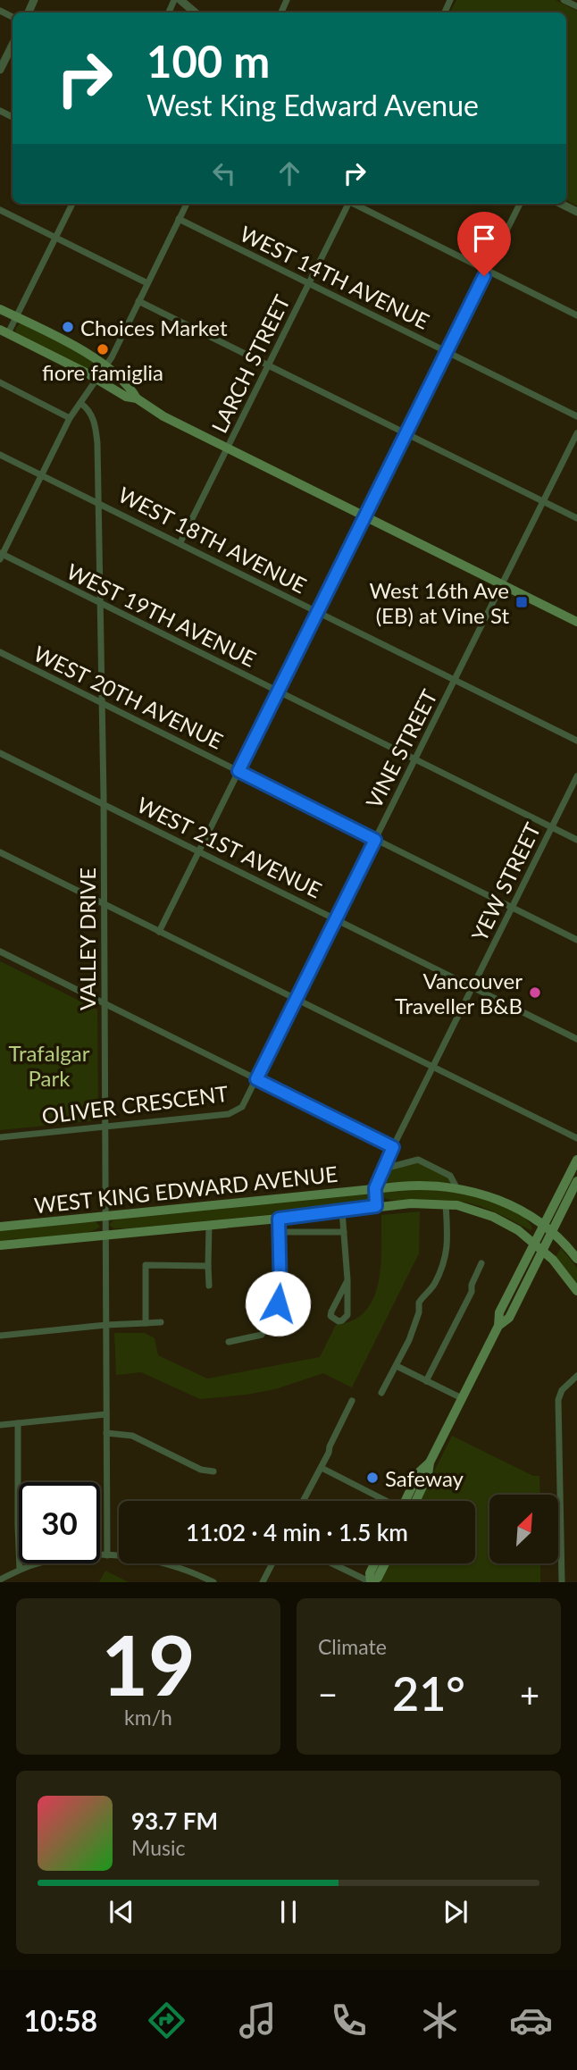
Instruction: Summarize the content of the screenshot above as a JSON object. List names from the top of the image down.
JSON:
{
  "streets": {
    "main road": ["WEST KING EDWARD AVENUE"],
    "street": [
      "WEST 14TH AVENUE",
      "LARCH STREET",
      "WEST 18TH AVENUE",
      "WEST 19TH AVENUE",
      "WEST 20TH AVENUE",
      "VINE STREET",
      "WEST 21ST AVENUE",
      "YEW STREET",
      "VALLEY DRIVE",
      "OLIVER CRESCENT"
    ]
  },
  "crossings": [
    ["WEST 14TH AVENUE", "LARCH STREET"],
    ["LARCH STREET", "WEST 18TH AVENUE"],
    ["WEST 18TH AVENUE", "VINE STREET"],
    ["WEST 18TH AVENUE", "VALLEY DRIVE"],
    ["WEST 19TH AVENUE", "VINE STREET"],
    ["WEST 19TH AVENUE", "YEW STREET"],
    ["WEST 19TH AVENUE", "VALLEY DRIVE"],
    ["WEST 20TH AVENUE", "VINE STREET"],
    ["WEST 20TH AVENUE", "YEW STREET"],
    ["WEST 20TH AVENUE", "VALLEY DRIVE"],
    ["VINE STREET", "WEST 21ST AVENUE"],
    ["VINE STREET", "OLIVER CRESCENT"],
    ["WEST 21ST AVENUE", "YEW STREET"],
    ["WEST 21ST AVENUE", "VALLEY DRIVE"],
    ["YEW STREET", "WEST KING EDWARD AVENUE"],
    ["VALLEY DRIVE", "OLIVER CRESCENT"],
    ["VALLEY DRIVE", "WEST KING EDWARD AVENUE"]
  ],
  "parks": ["Trafalgar Park"],
  "places": {
    "other": [
      "Choices Market",
      "fiore famiglia",
      "Vancouver Traveller B&B",
      "Safeway"
    ],
    "transit": ["West 16th Ave (EB) at Vine St"]
  },
  "north": "top right",
  "page": {
    "turn": ["100 m", "West King Edward Avenue"],
    "limit": "30",
    "trip": "11:02 · 4 min · 1.5 km",
    "tile": [
      ["19", "km/h"],
      "Climate"
    ],
    "heat": ["−", "21°", "+"],
    "song": ["93.7 FM", "Music"],
    "tabs": "10:58"
  }
}
